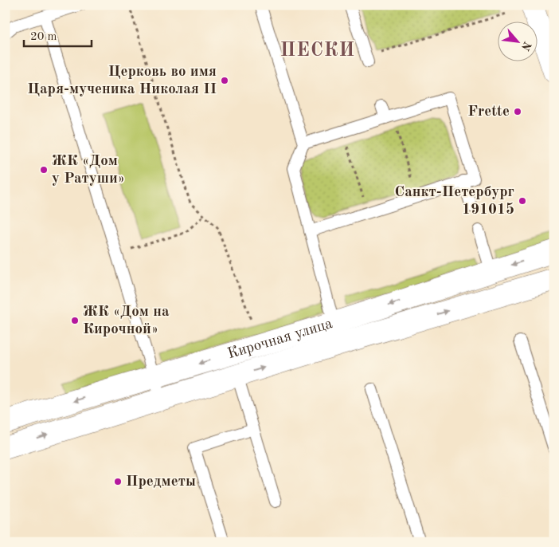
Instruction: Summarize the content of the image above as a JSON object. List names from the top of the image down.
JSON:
{
  "streets": {
    "street": ["Кирочная улица"]
  },
  "districts": ["ПЕСКИ"],
  "places": [
    "Церковь во имя Царя-мученика Николая II",
    "Frette",
    "ЖК «Дом у Ратуши»",
    "Санкт-Петербург 191015",
    "ЖК «Дом на Кирочной»",
    "Предметы"
  ],
  "scale_bar": "20 m",
  "north": "bottom right"
}
